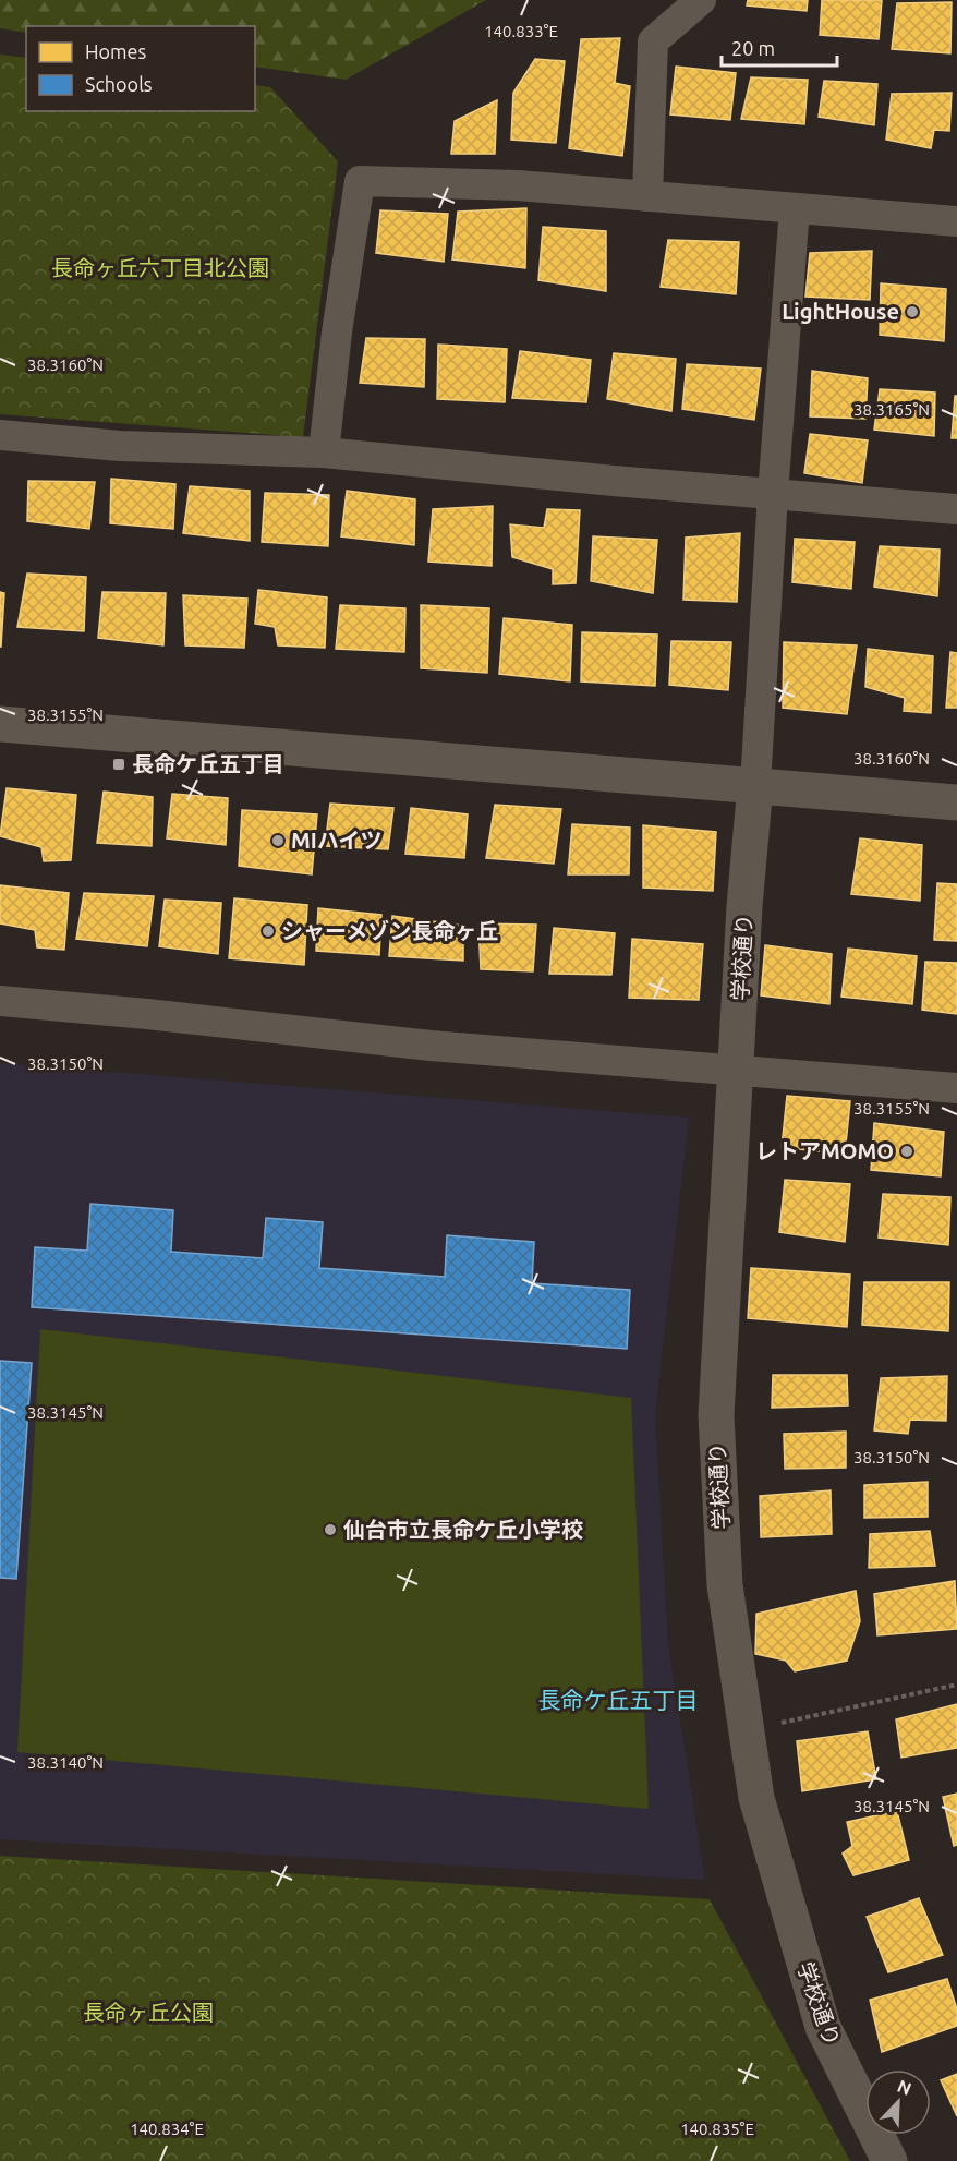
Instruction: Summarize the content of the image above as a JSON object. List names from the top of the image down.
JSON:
{
  "streets": {
    "street": ["学校通り"]
  },
  "districts": ["長命ケ丘五丁目"],
  "parks": ["長命ヶ丘六丁目北公園", "長命ヶ丘公園"],
  "places": {
    "other": [
      "LightHouse",
      "MIハイツ",
      "シャーメゾン長命ヶ丘",
      "レトアMOMO",
      "仙台市立長命ケ丘小学校"
    ],
    "transit": ["長命ケ丘五丁目"]
  },
  "legend": ["Homes", "Schools"],
  "scale_bar": "20 m",
  "north": "top right",
  "coordinates": [
    "140.833°E",
    "38.3160°N",
    "38.3165°N",
    "38.3155°N",
    "38.3150°N",
    "38.3145°N",
    "38.3140°N",
    "140.834°E",
    "140.835°E"
  ]
}
